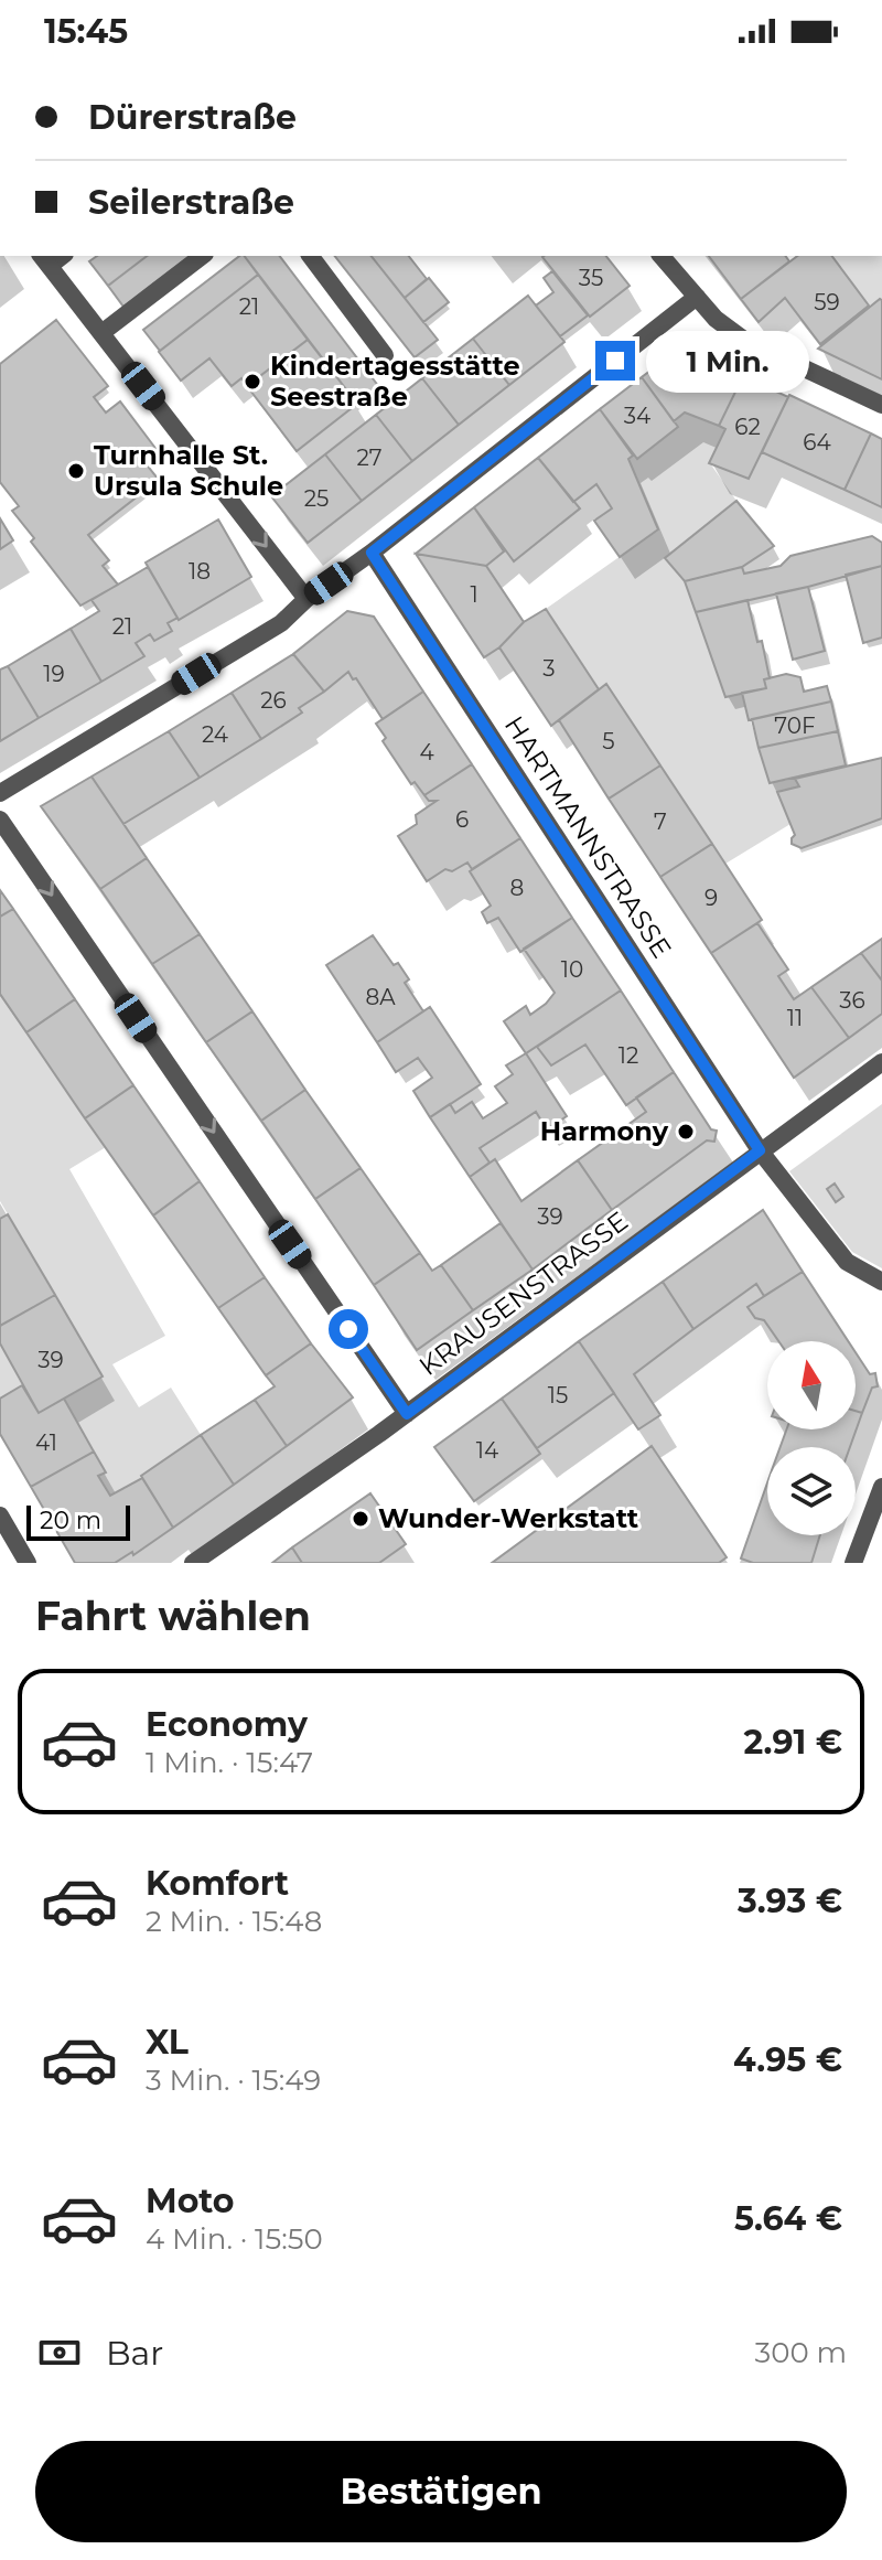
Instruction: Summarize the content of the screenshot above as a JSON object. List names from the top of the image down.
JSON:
{
  "streets": {
    "street": ["HARTMANNSTRASSE", "KRAUSENSTRASSE"]
  },
  "crossings": [
    ["HARTMANNSTRASSE", "KRAUSENSTRASSE"]
  ],
  "places": [
    "Kindertagesstätte Seestraße",
    "Turnhalle St. Ursula Schule",
    "Harmony",
    "Wunder-Werkstatt"
  ],
  "house_numbers": [
    "35",
    "59",
    "21",
    "34",
    "62",
    "64",
    "27",
    "25",
    "18",
    "1",
    "21",
    "3",
    "19",
    "26",
    "70F",
    "24",
    "5",
    "4",
    "6",
    "7",
    "8",
    "9",
    "10",
    "8A",
    "36",
    "11",
    "12",
    "39",
    "39",
    "15",
    "41",
    "14"
  ],
  "scale_bar": "20 m",
  "north": "top",
  "page": {
    "status": "15:45",
    "banner": ["Dürerstraße", "Seilerstraße"],
    "bubble": "1 Min.",
    "scale": "20 m",
    "heading": "Fahrt wählen",
    "list": [
      {
        "name": "Economy",
        "note": "1 Min. · 15:47",
        "value": "2.91 €"
      },
      {
        "name": "Komfort",
        "note": "2 Min. · 15:48",
        "value": "3.93 €"
      },
      {
        "name": "XL",
        "note": "3 Min. · 15:49",
        "value": "4.95 €"
      },
      {
        "name": "Moto",
        "note": "4 Min. · 15:50",
        "value": "5.64 €"
      }
    ],
    "pay": ["Bar", "300 m"],
    "buttons": "Bestätigen"
  }
}
